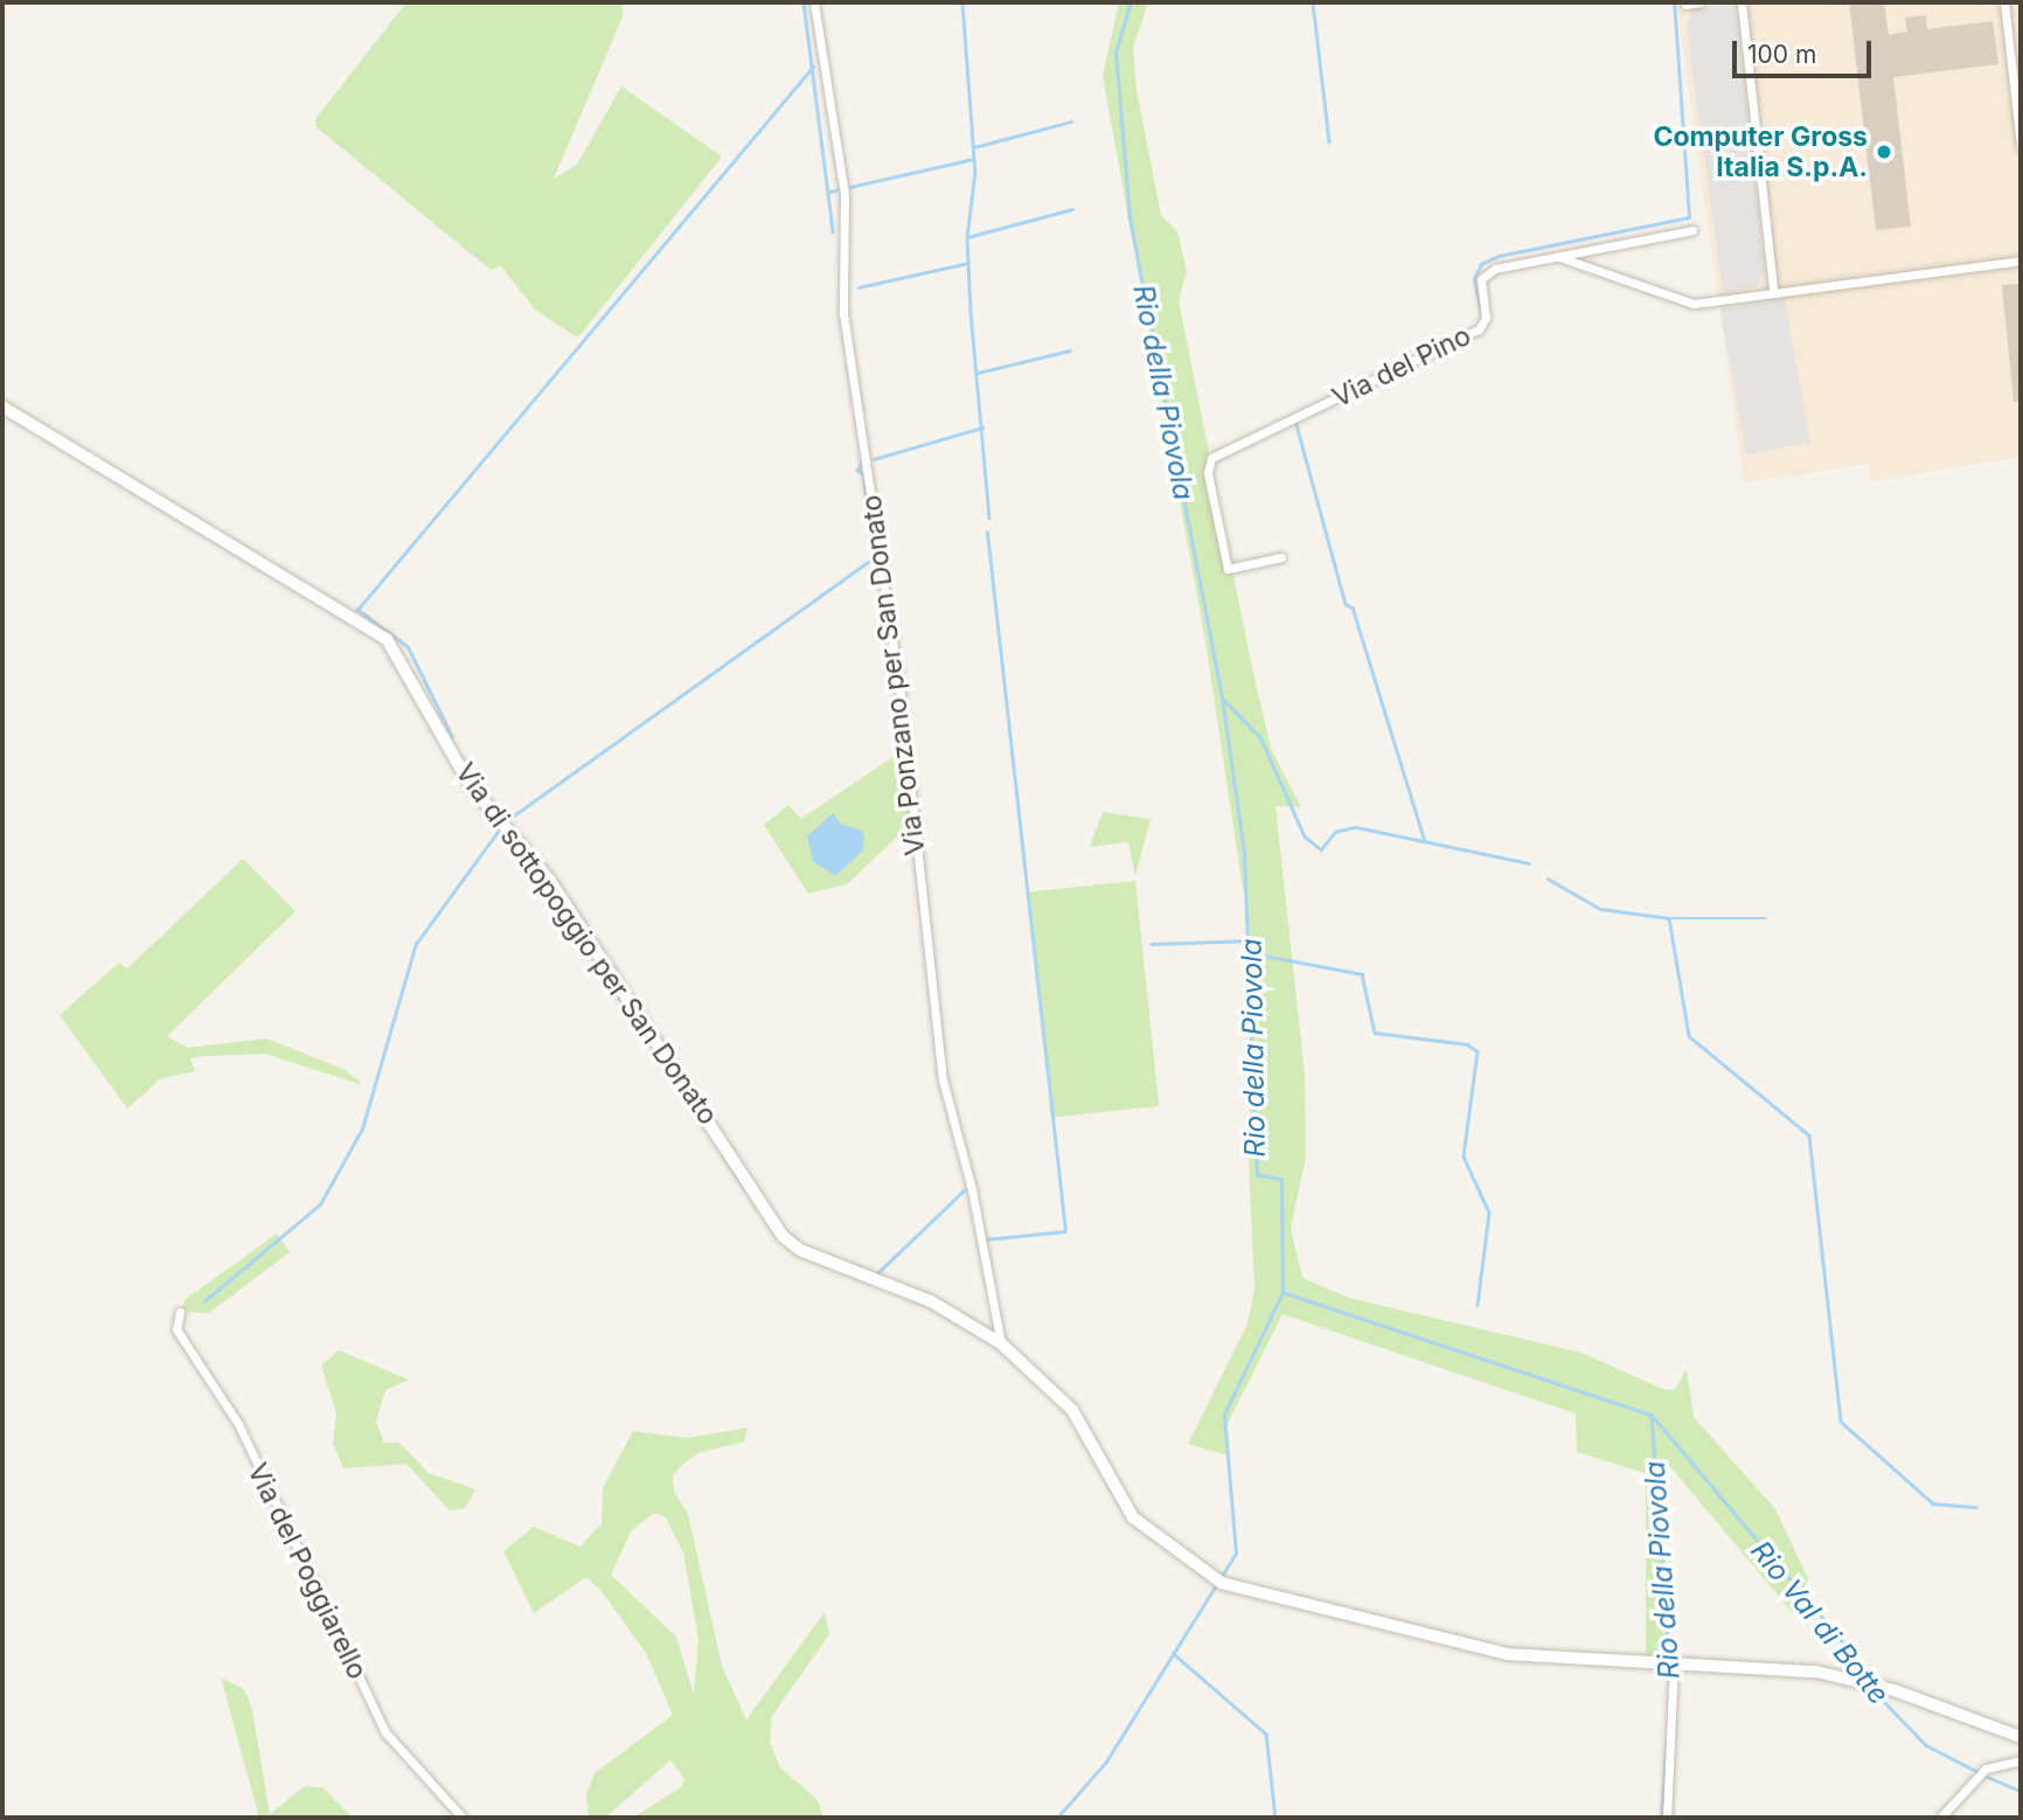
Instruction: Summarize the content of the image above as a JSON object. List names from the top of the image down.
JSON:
{
  "streets": {
    "street": [
      "Via del Pino",
      "Via Ponzano per San Donato",
      "Via di sottopoggio per San Donato",
      "Via del Poggiarello"
    ]
  },
  "crossings": [
    ["Via Ponzano per San Donato", "Via di sottopoggio per San Donato"]
  ],
  "water": ["Rio della Piovola", "Rio Val di Botte"],
  "places": ["Computer Gross Italia S.p.A."],
  "scale_bar": "100 m"
}
